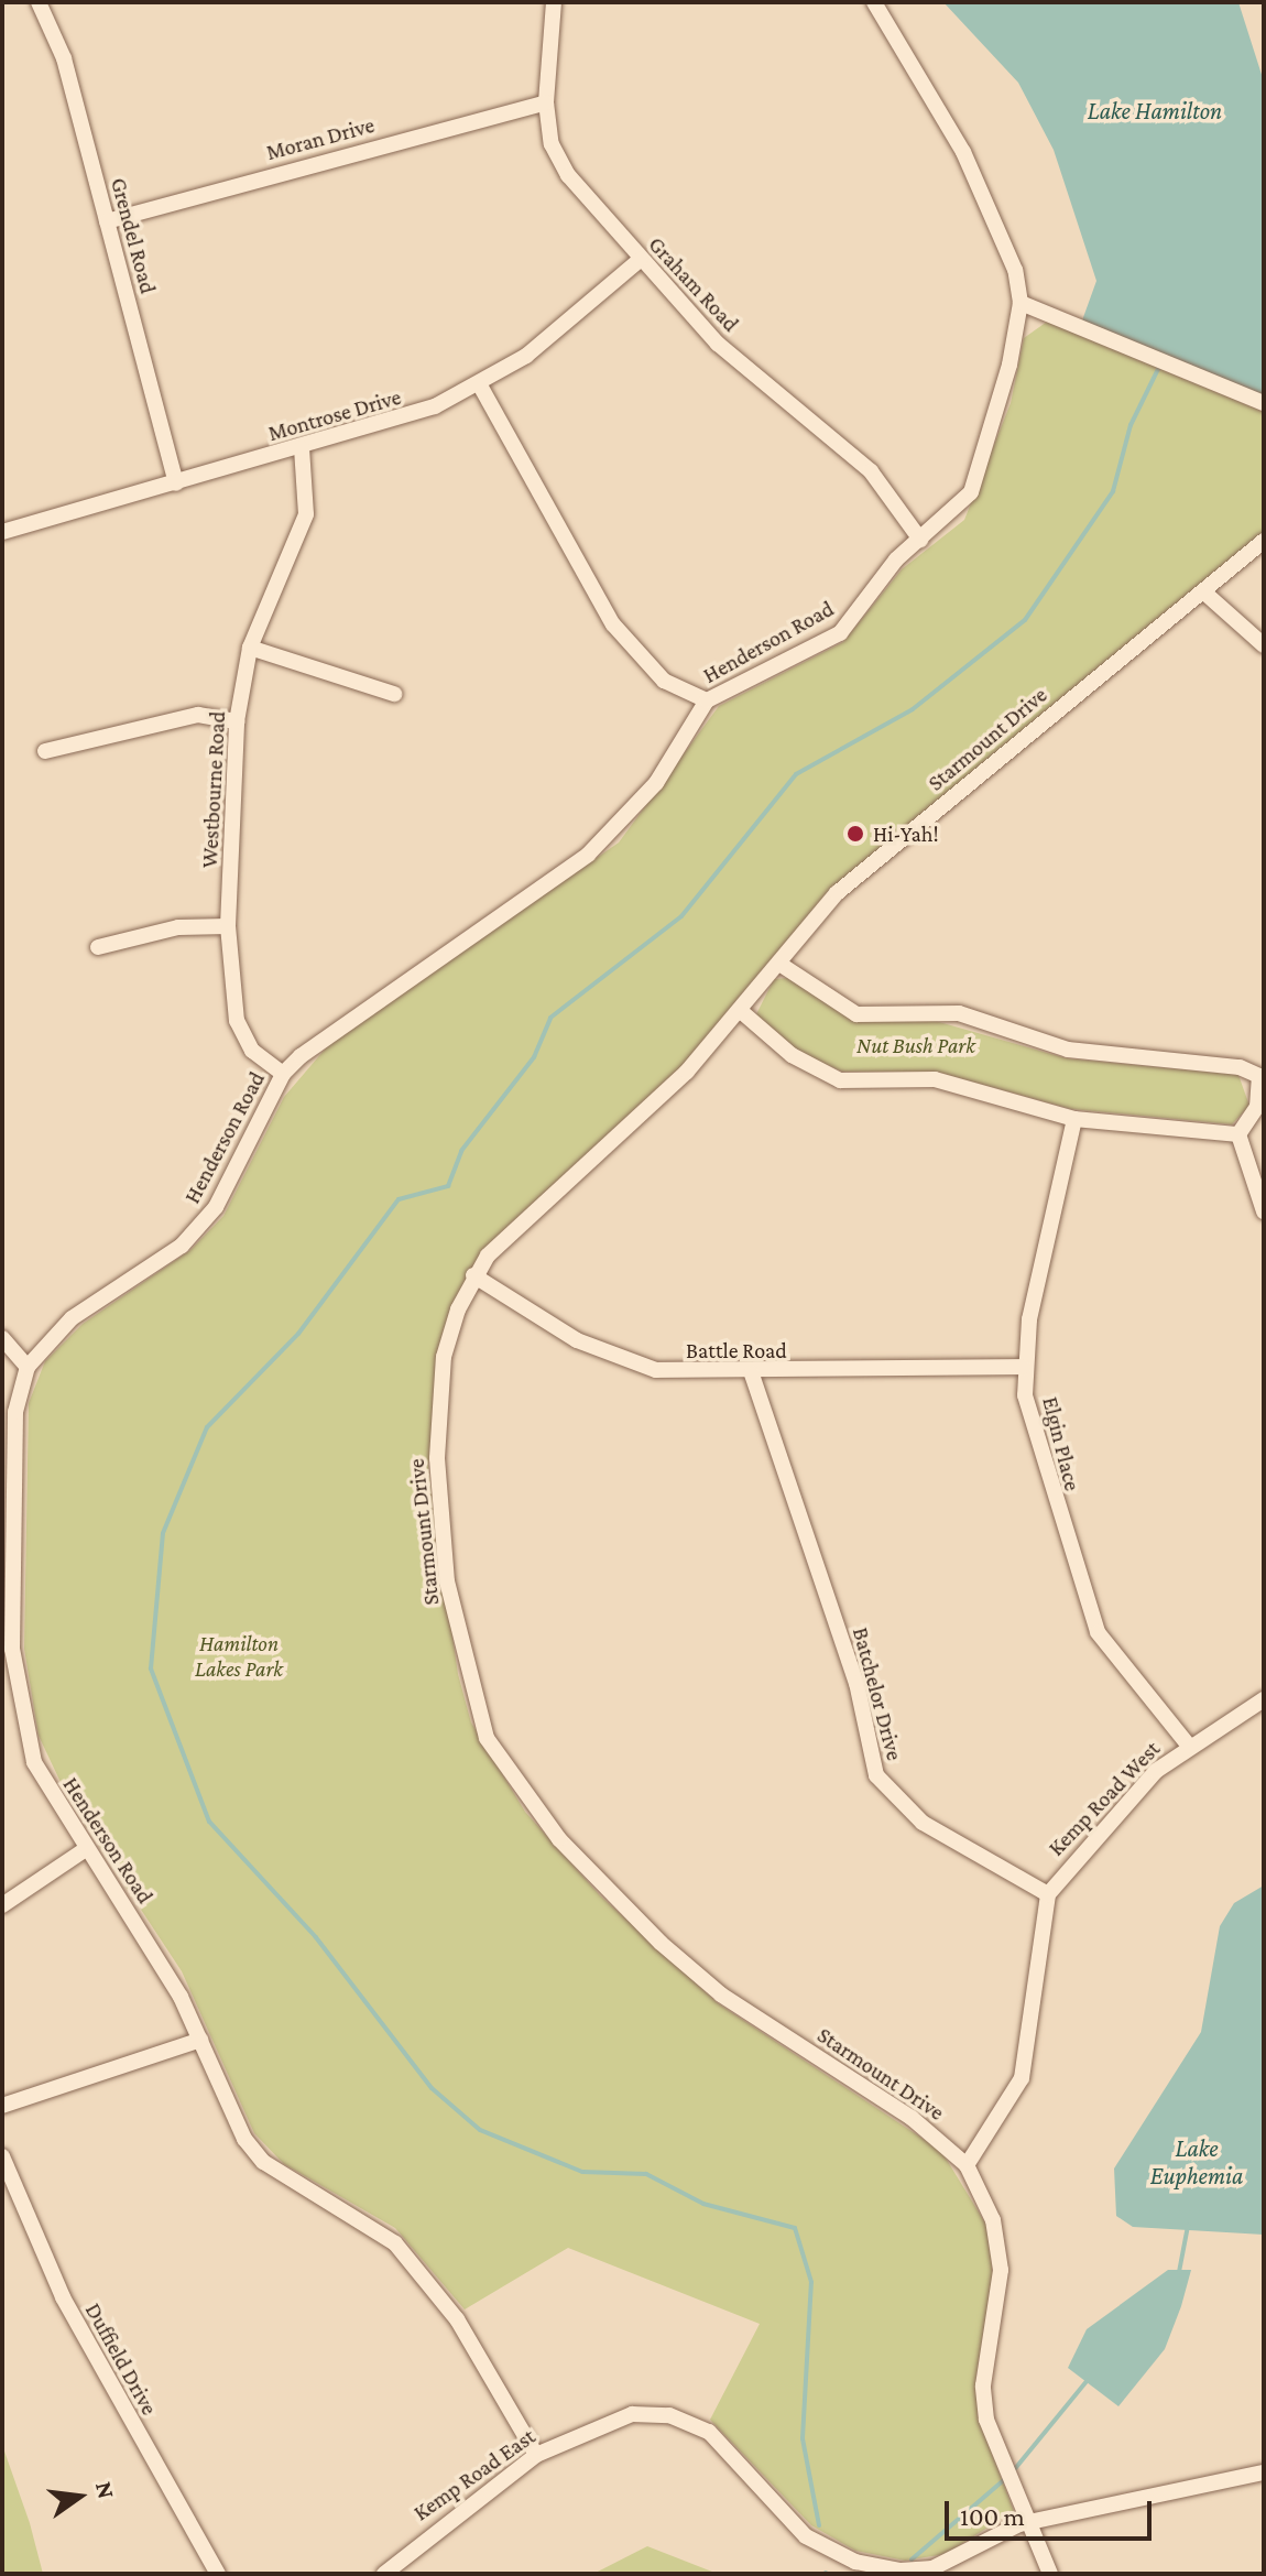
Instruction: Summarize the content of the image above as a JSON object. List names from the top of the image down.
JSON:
{
  "streets": {
    "street": [
      "Moran Drive",
      "Grendel Road",
      "Graham Road",
      "Montrose Drive",
      "Henderson Road",
      "Starmount Drive",
      "Westbourne Road",
      "Battle Road",
      "Elgin Place",
      "Batchelor Drive",
      "Kemp Road West",
      "Duffield Drive",
      "Kemp Road East"
    ]
  },
  "crossings": [
    ["Moran Drive", "Grendel Road"],
    ["Moran Drive", "Graham Road"],
    ["Grendel Road", "Montrose Drive"],
    ["Graham Road", "Montrose Drive"],
    ["Graham Road", "Henderson Road"],
    ["Montrose Drive", "Westbourne Road"],
    ["Henderson Road", "Westbourne Road"],
    ["Henderson Road", "Kemp Road East"],
    ["Starmount Drive", "Battle Road"],
    ["Starmount Drive", "Kemp Road East"],
    ["Battle Road", "Elgin Place"],
    ["Battle Road", "Batchelor Drive"],
    ["Elgin Place", "Kemp Road West"],
    ["Batchelor Drive", "Kemp Road West"]
  ],
  "water": ["Lake Hamilton", "Lake Euphemia"],
  "parks": ["Nut Bush Park", "Hamilton Lakes Park"],
  "places": ["Hi-Yah!"],
  "scale_bar": "100 m",
  "north": "right"
}
